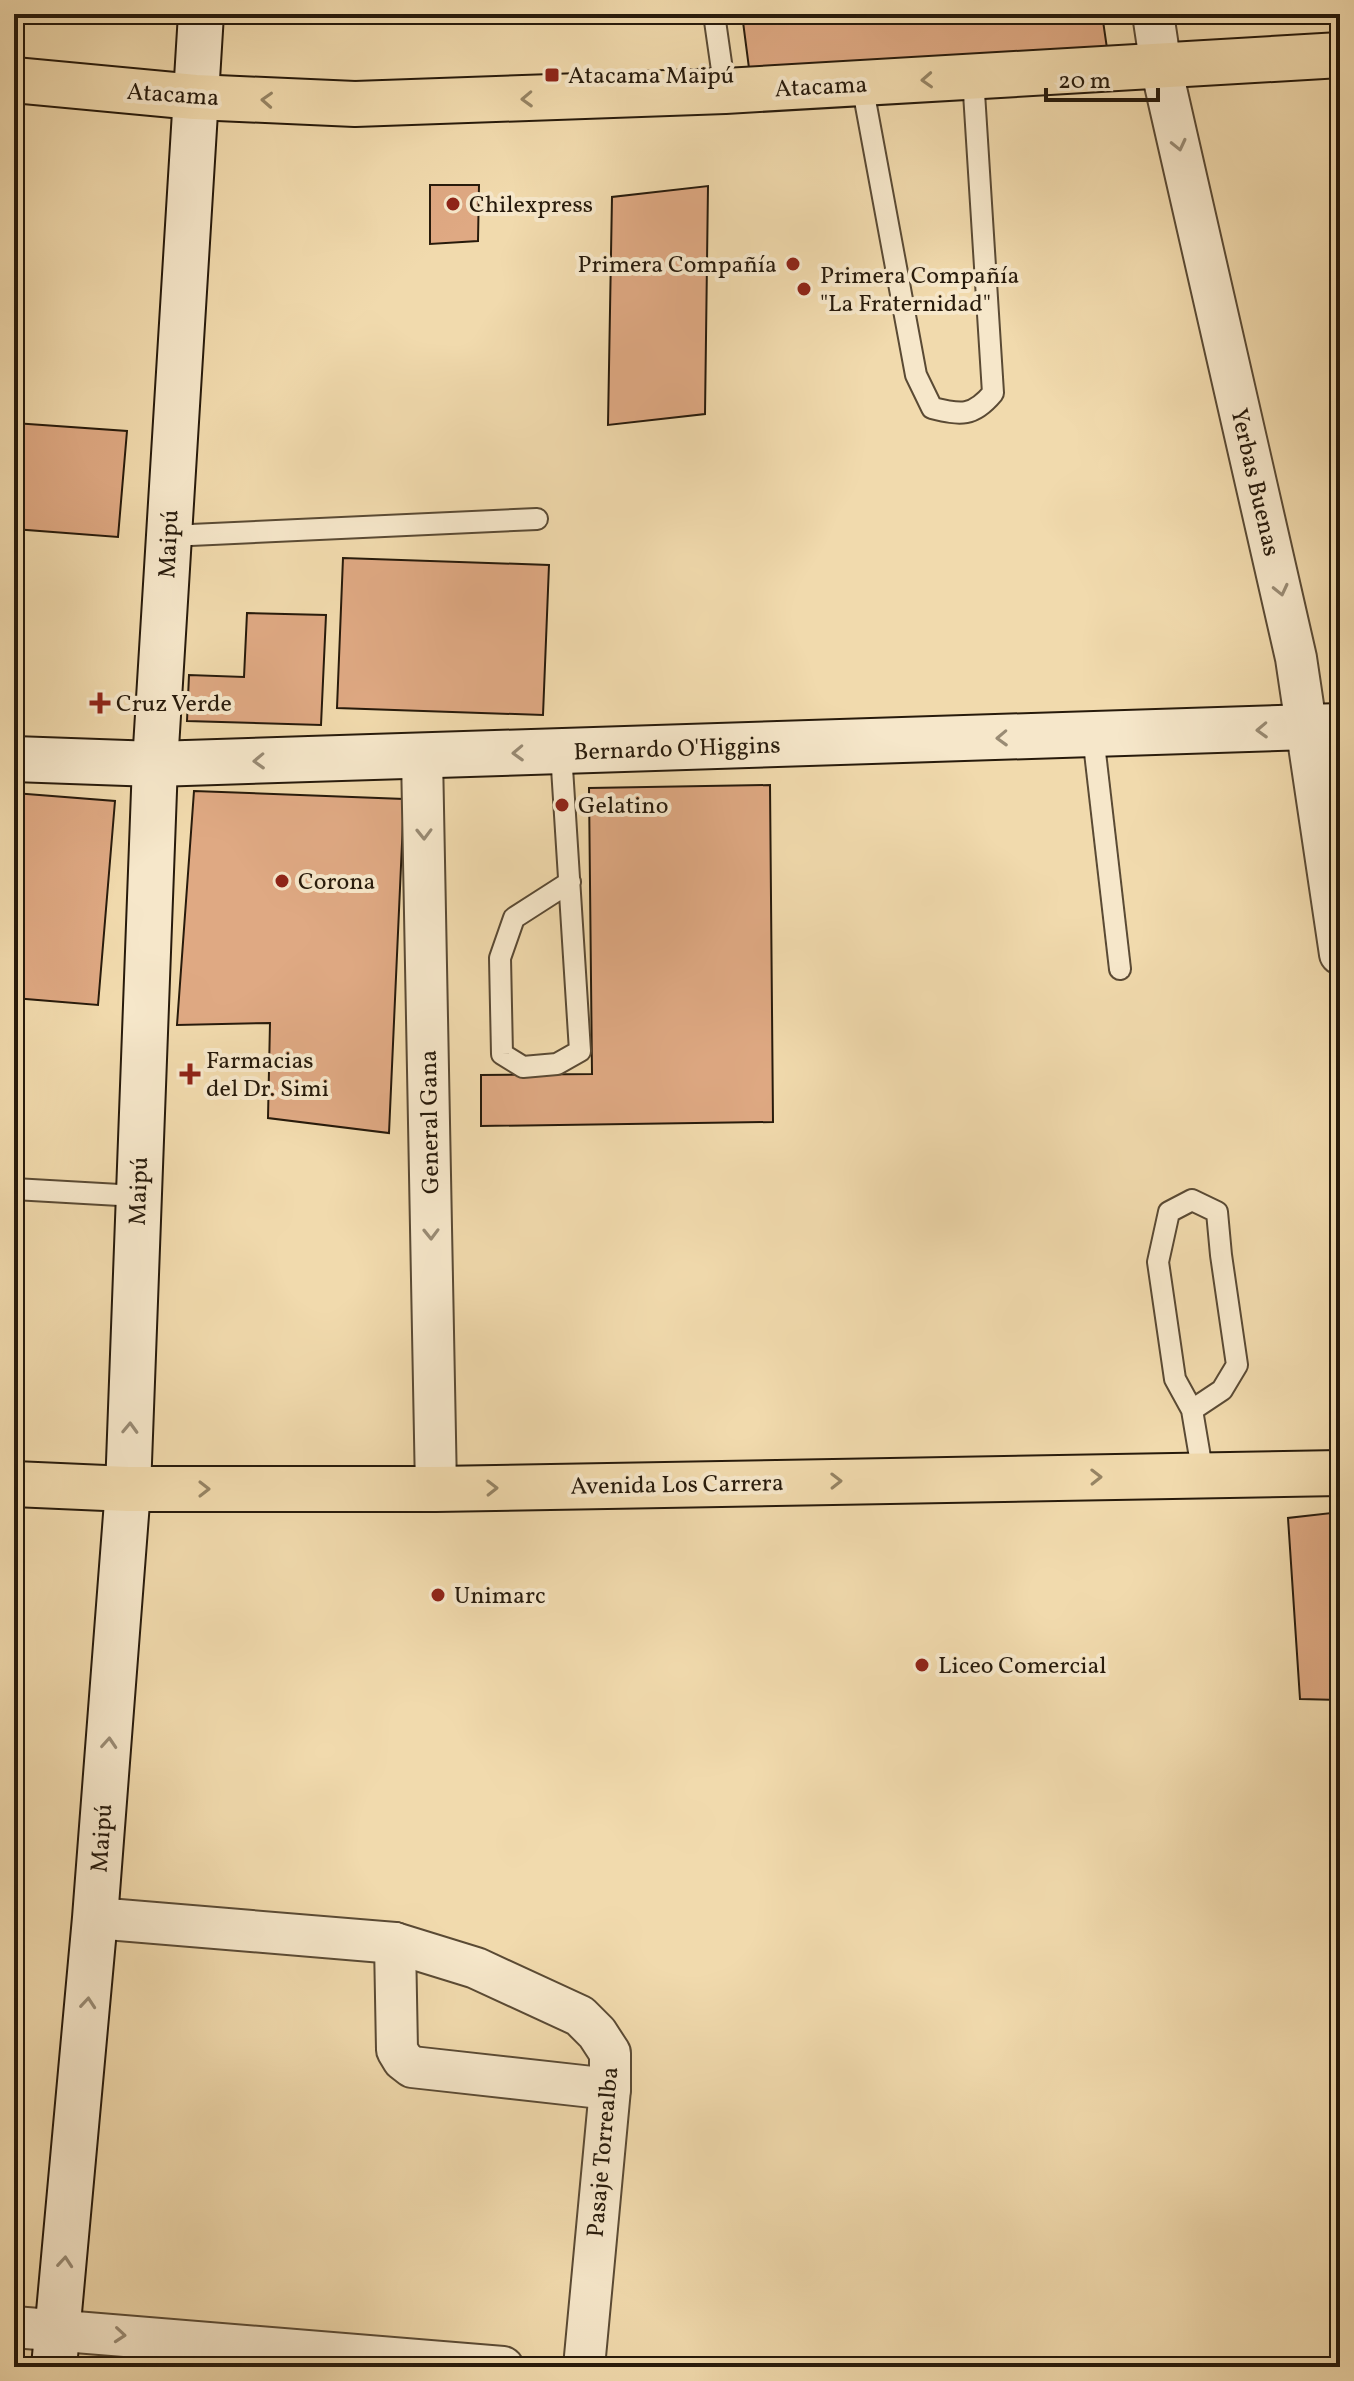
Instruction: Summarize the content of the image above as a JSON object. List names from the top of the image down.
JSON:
{
  "streets": {
    "main road": [
      "Atacama",
      "Maipú",
      "Bernardo O'Higgins",
      "Avenida Los Carrera"
    ],
    "street": ["Yerbas Buenas", "General Gana", "Pasaje Torrealba"]
  },
  "crossings": [
    ["Atacama", "Yerbas Buenas"],
    ["Atacama", "Maipú"],
    ["Yerbas Buenas", "Bernardo O'Higgins"],
    ["Maipú", "Bernardo O'Higgins"],
    ["Maipú", "Avenida Los Carrera"],
    ["Maipú", "Pasaje Torrealba"],
    ["Bernardo O'Higgins", "General Gana"],
    ["General Gana", "Avenida Los Carrera"]
  ],
  "one_way": [
    "Atacama",
    "Yerbas Buenas",
    "Maipú",
    "Bernardo O'Higgins",
    "General Gana",
    "Avenida Los Carrera"
  ],
  "places": {
    "transit": ["Atacama Maipú"],
    "other": [
      "Chilexpress",
      "Primera Compañía",
      "Primera Compañía \"La Fraternidad\"",
      "Gelatino",
      "Corona",
      "Unimarc",
      "Liceo Comercial"
    ],
    "health": ["Cruz Verde", "Farmacias del Dr. Simi"]
  },
  "scale_bar": "20 m"
}
